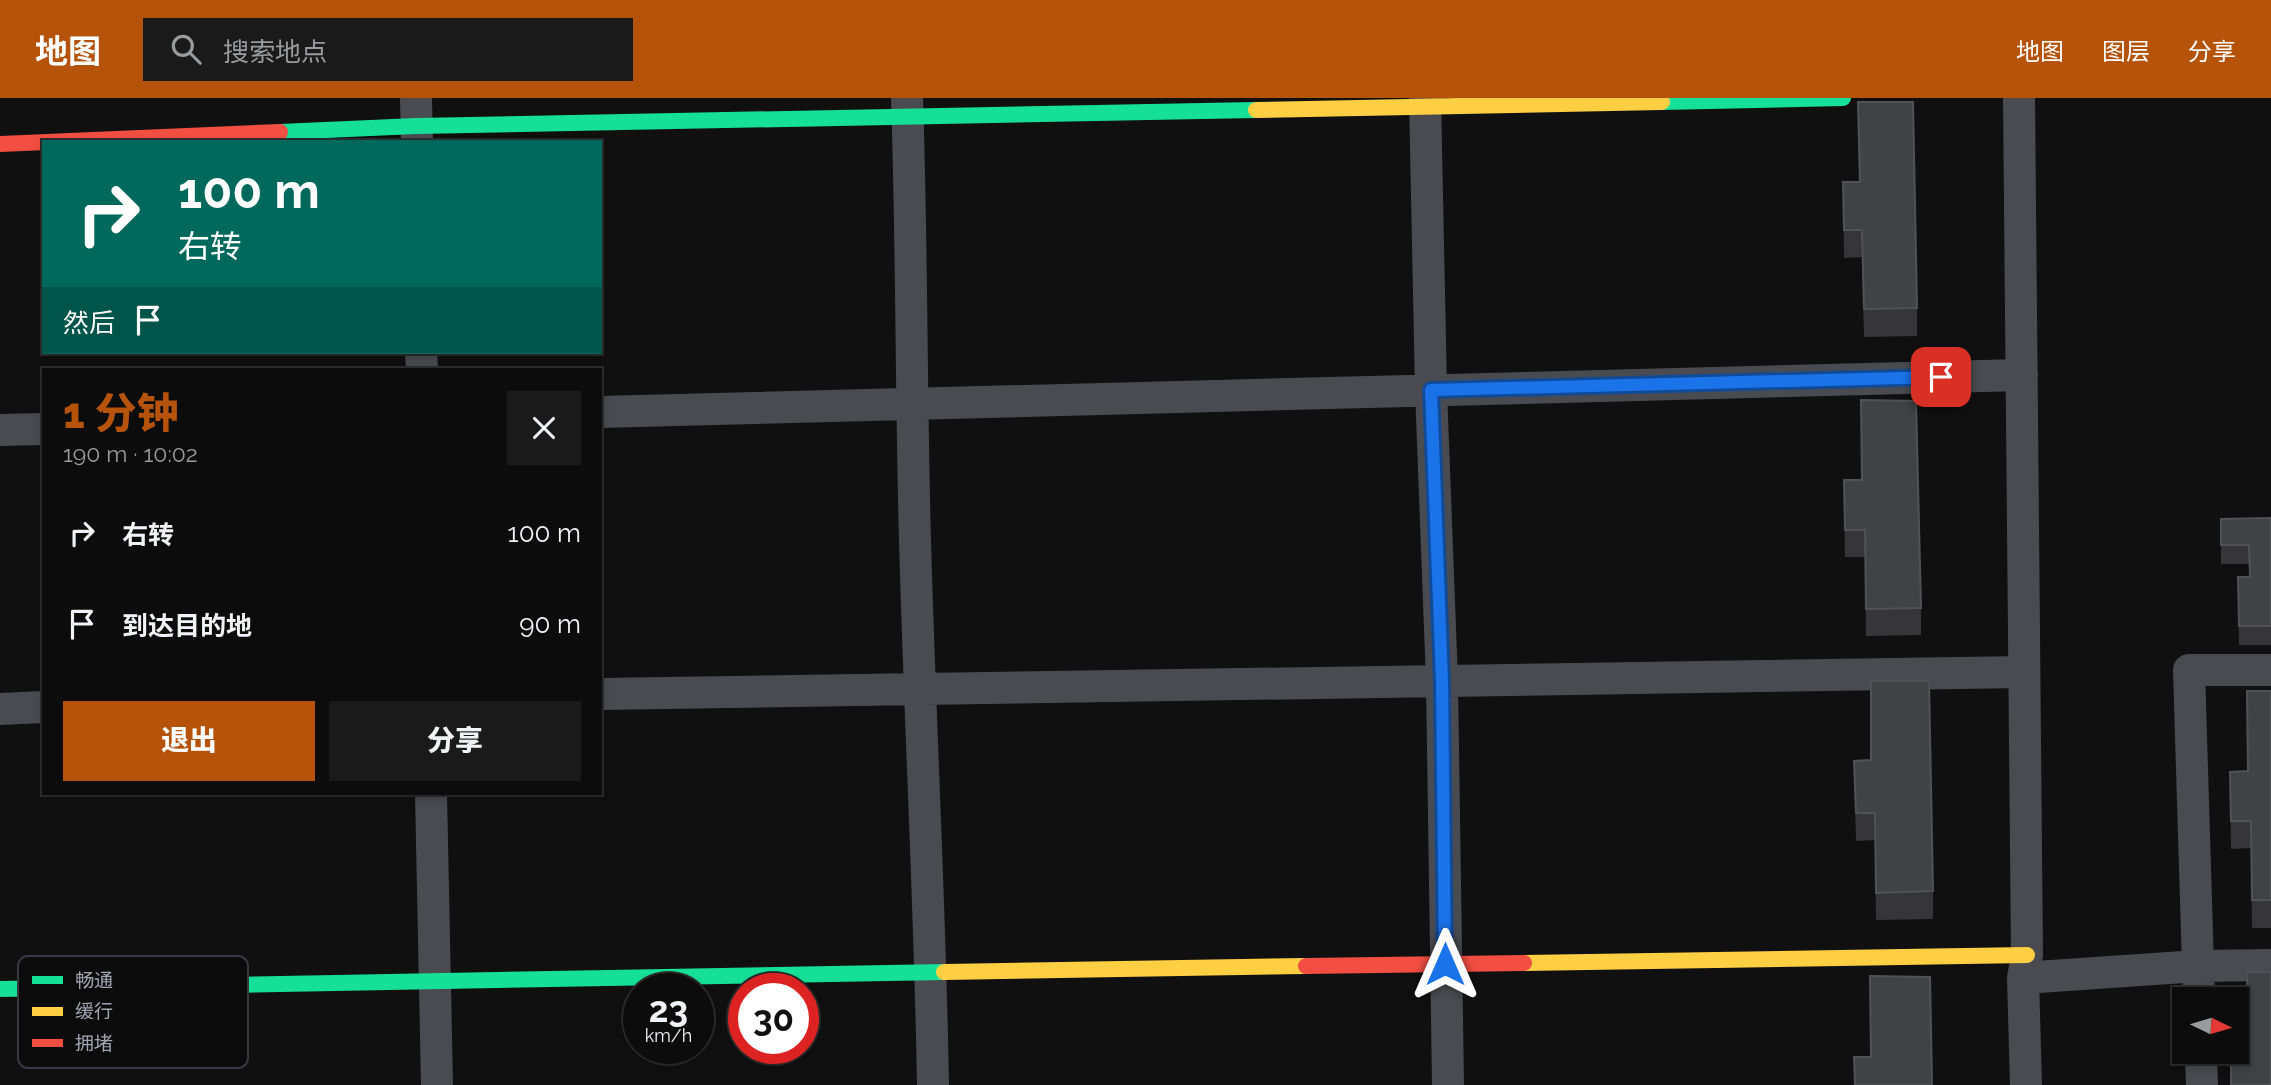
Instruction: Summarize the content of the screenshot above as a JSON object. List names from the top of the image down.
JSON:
{
  "legend": ["畅通", "缓行", "拥堵"],
  "north": "right",
  "page": {
    "header": "地图",
    "search": "搜索地点",
    "nav": ["地图", "图层", "分享"],
    "turn": ["100 m", "右转"],
    "then": "然后",
    "heading": ["1 分钟", "190 m · 10:02"],
    "list": [
      {
        "name": "右转",
        "value": "100 m"
      },
      {
        "name": "到达目的地",
        "value": "90 m"
      }
    ],
    "buttons": ["退出", "分享"],
    "speed": "23 km/h",
    "limit": "30"
  }
}
